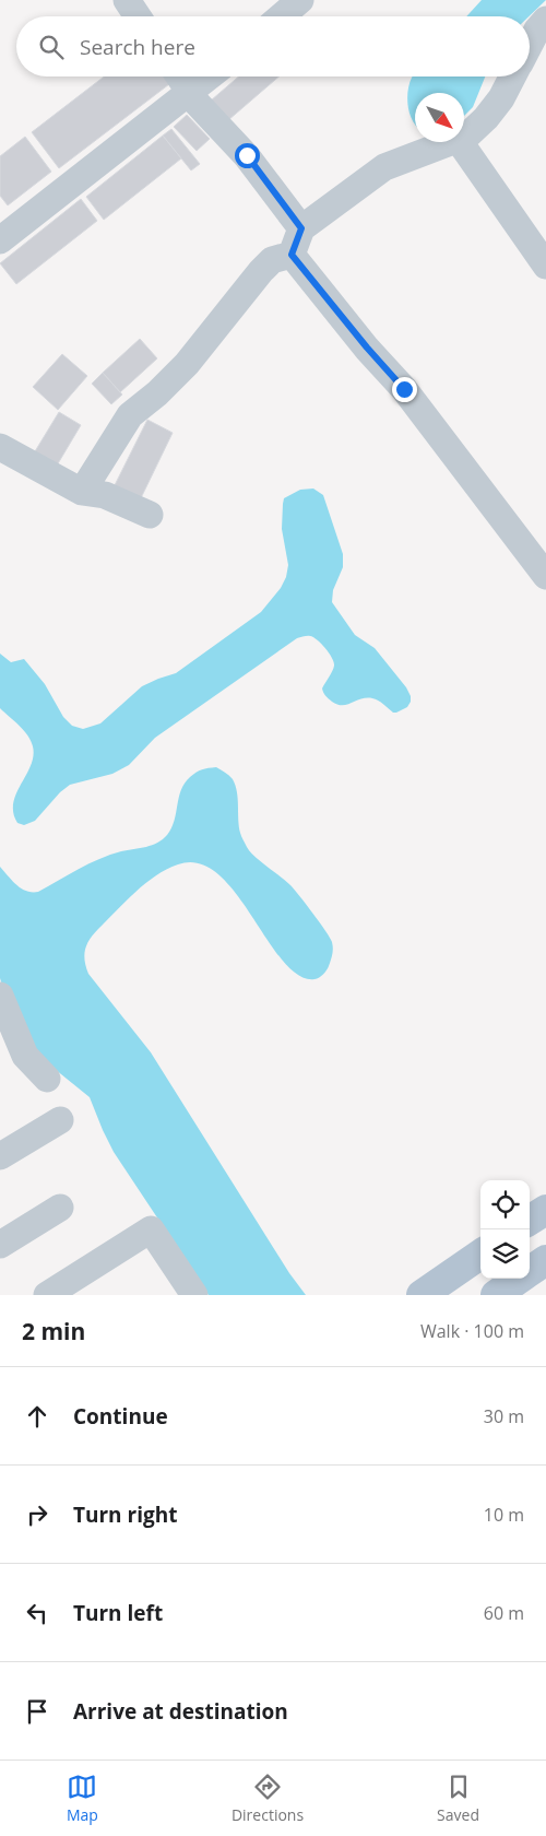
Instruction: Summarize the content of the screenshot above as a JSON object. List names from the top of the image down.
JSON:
{
  "north": "bottom right",
  "page": {
    "search": "Search here",
    "heading": ["2 min", "Walk · 100 m"],
    "list": [
      ["Continue", "30 m"],
      ["Turn right", "10 m"],
      ["Turn left", "60 m"],
      "Arrive at destination"
    ],
    "nav": ["Map", "Directions", "Saved"]
  }
}
